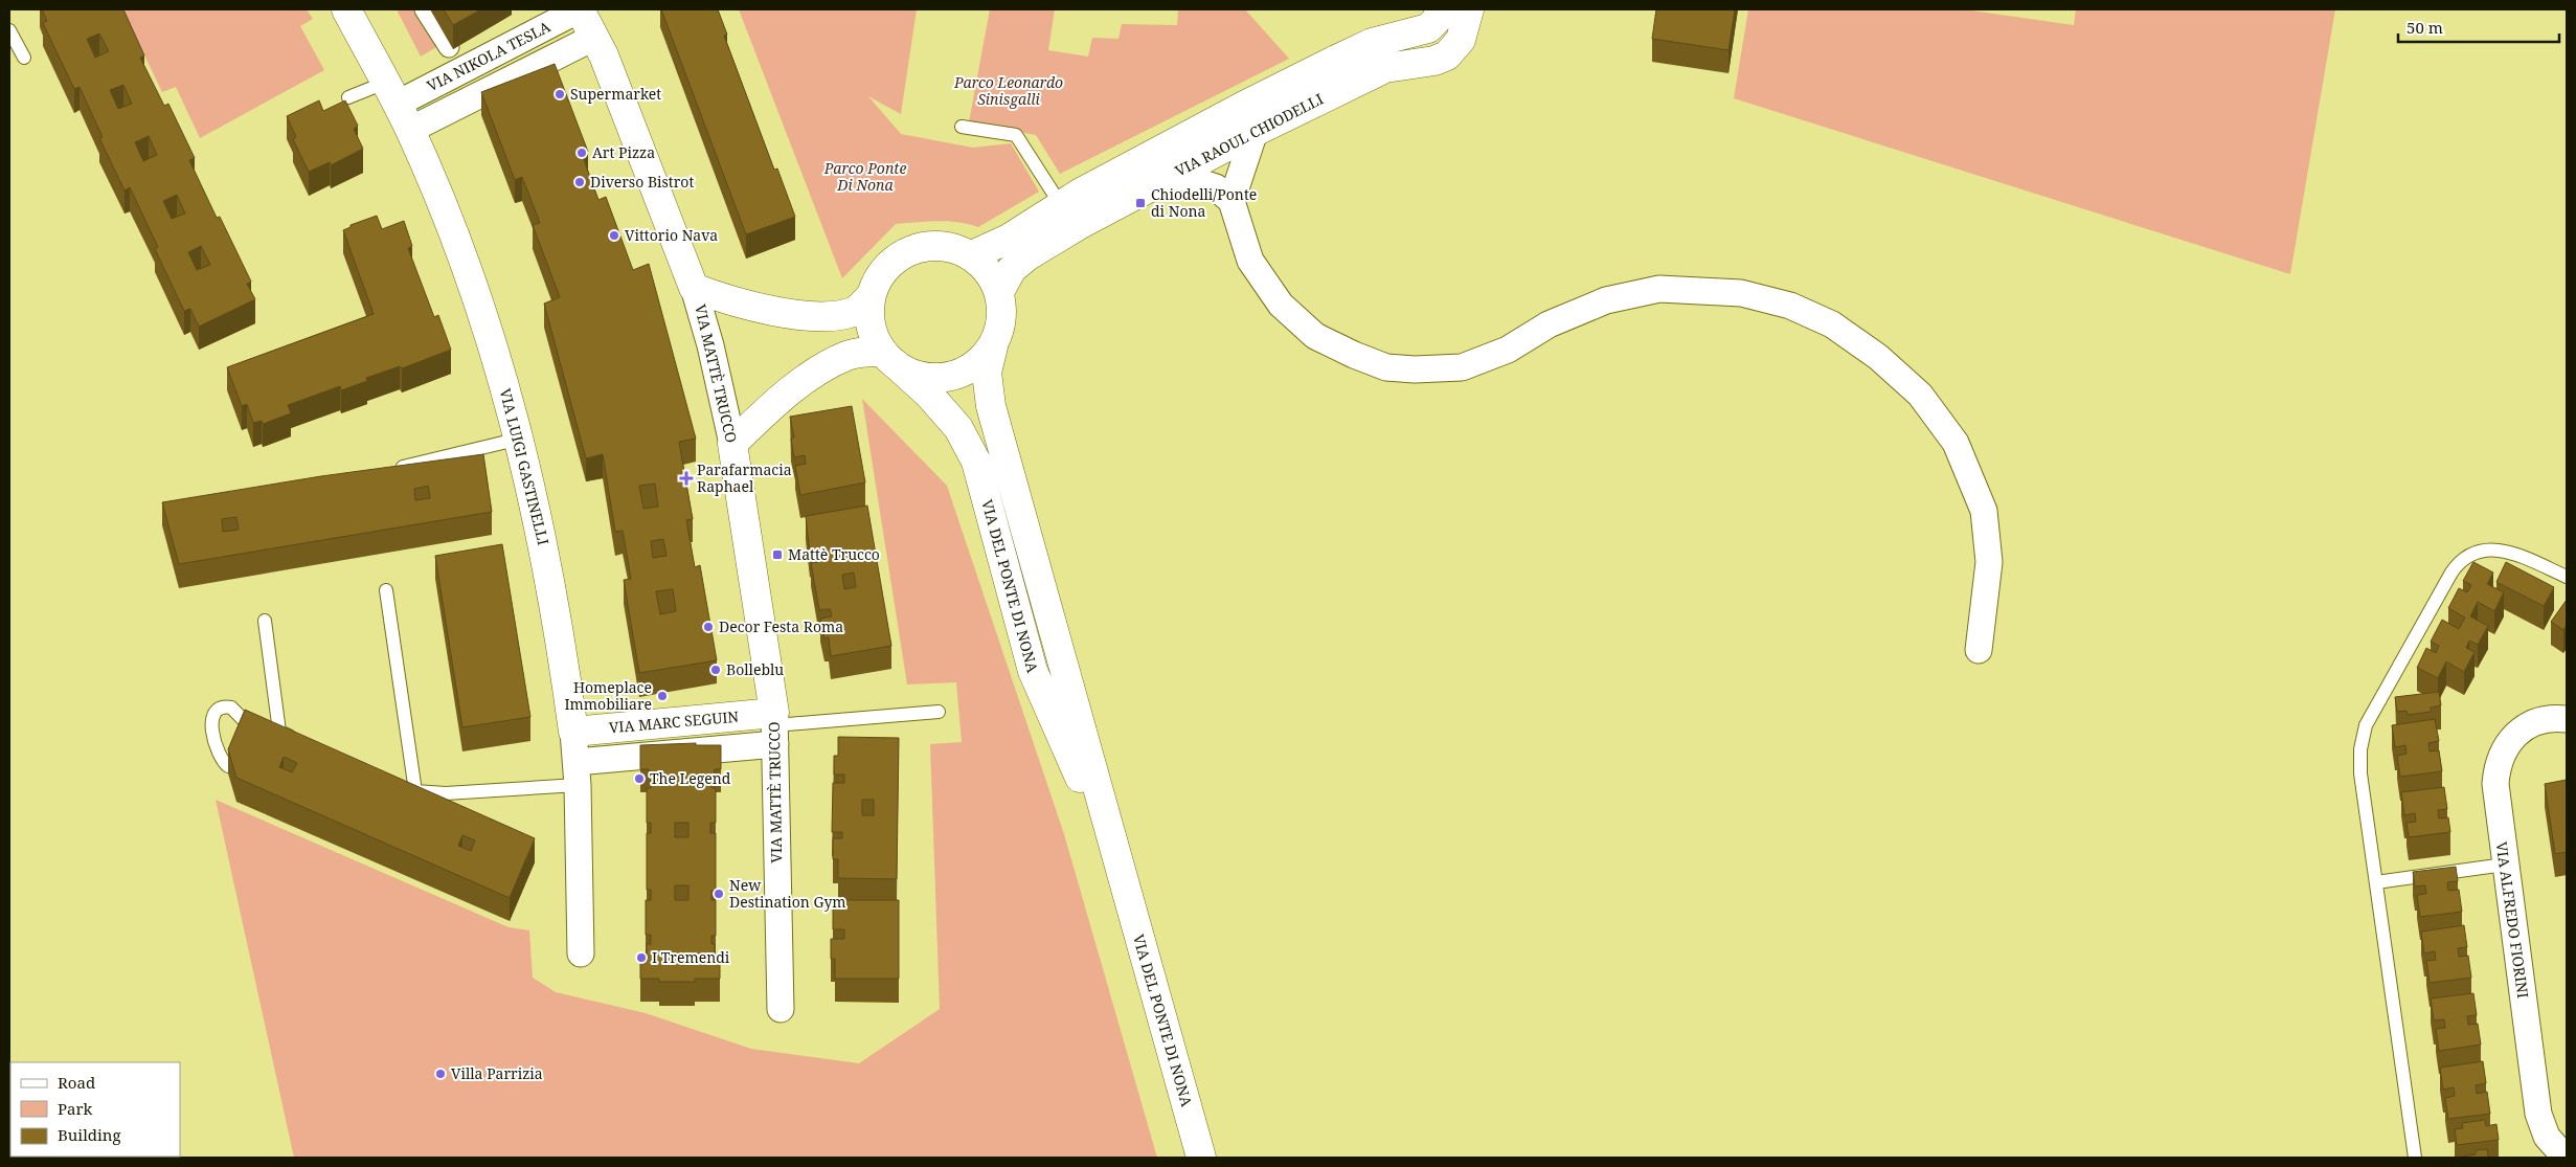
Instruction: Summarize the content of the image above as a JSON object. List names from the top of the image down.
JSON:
{
  "streets": {
    "main road": [
      "VIA RAOUL CHIODELLI",
      "VIA MATTÈ TRUCCO",
      "VIA LUIGI GASTINELLI",
      "VIA DEL PONTE DI NONA",
      "VIA MARC SEGUIN"
    ],
    "street": ["VIA NIKOLA TESLA", "VIA ALFREDO FIORINI"]
  },
  "crossings": [
    ["VIA NIKOLA TESLA", "VIA MATTÈ TRUCCO"],
    ["VIA NIKOLA TESLA", "VIA LUIGI GASTINELLI"],
    ["VIA RAOUL CHIODELLI", "VIA DEL PONTE DI NONA"],
    ["VIA MATTÈ TRUCCO", "VIA MARC SEGUIN"],
    ["VIA LUIGI GASTINELLI", "VIA MARC SEGUIN"]
  ],
  "parks": ["Parco Leonardo Sinisgalli", "Parco Ponte Di Nona"],
  "places": {
    "other": [
      "Supermarket",
      "Art Pizza",
      "Diverso Bistrot",
      "Vittorio Nava",
      "Decor Festa Roma",
      "Bolleblu",
      "Homeplace Immobiliare",
      "The Legend",
      "New Destination Gym",
      "I Tremendi",
      "Villa Parrizia"
    ],
    "transit": ["Chiodelli/Ponte di Nona", "Mattè Trucco"],
    "health": ["Parafarmacia Raphael"]
  },
  "legend": ["Road", "Park", "Building"],
  "scale_bar": "50 m"
}
